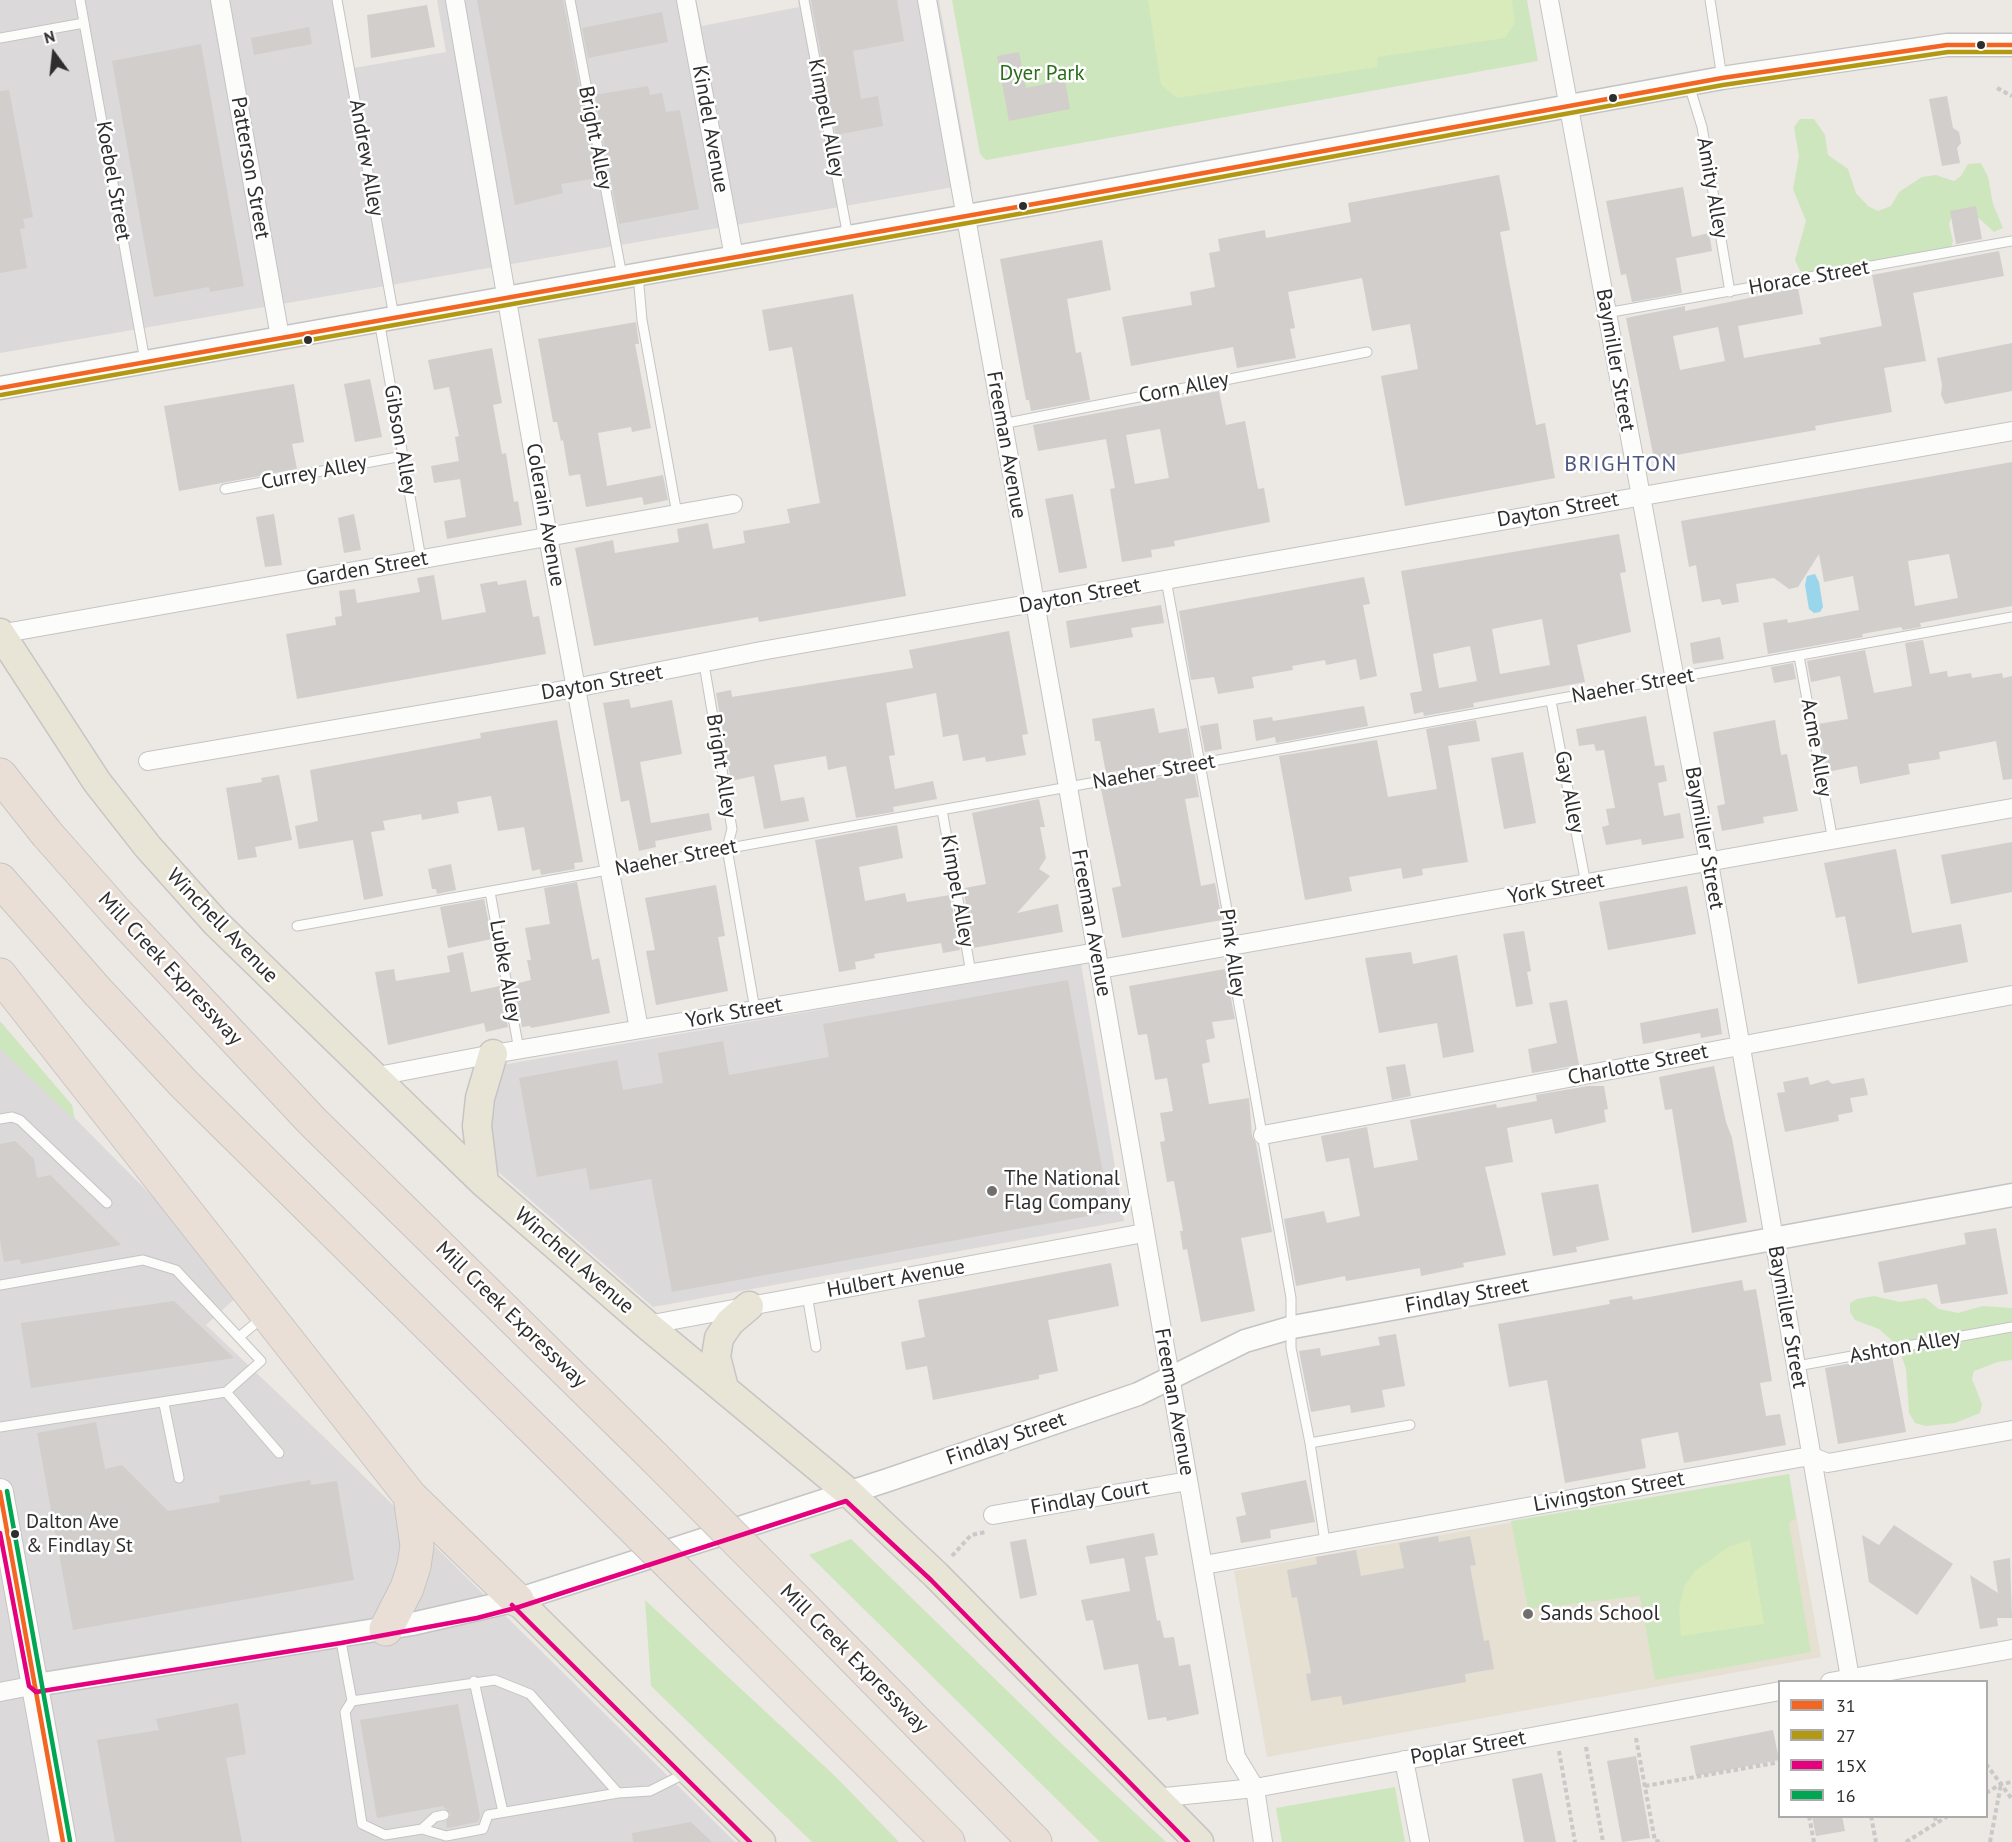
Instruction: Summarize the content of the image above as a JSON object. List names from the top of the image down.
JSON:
{
  "streets": {
    "highway": ["Mill Creek Expressway"],
    "main road": ["Winchell Avenue"],
    "street": [
      "Kindel Avenue",
      "Patterson Street",
      "Baymiller Street",
      "Freeman Avenue",
      "Dayton Street",
      "Colerain Avenue",
      "Garden Street",
      "York Street",
      "Charlotte Street",
      "Hulbert Avenue",
      "Findlay Street",
      "Livingston Street",
      "Findlay Court",
      "Poplar Street"
    ],
    "lane": [
      "Kimpell Alley",
      "Bright Alley",
      "Andrew Alley",
      "Koebel Street",
      "Amity Alley",
      "Horace Street",
      "Corn Alley",
      "Gibson Alley",
      "Currey Alley",
      "Naeher Street",
      "Acme Alley",
      "Gay Alley",
      "Kimpel Alley",
      "Pink Alley",
      "Lubke Alley",
      "Ashton Alley"
    ]
  },
  "crossings": [
    ["Bright Alley", "Dayton Street"],
    ["Bright Alley", "Garden Street"],
    ["Bright Alley", "Naeher Street"],
    ["Bright Alley", "York Street"],
    ["Andrew Alley", "Gibson Alley"],
    ["Amity Alley", "Horace Street"],
    ["Horace Street", "Baymiller Street"],
    ["Baymiller Street", "Dayton Street"],
    ["Baymiller Street", "Naeher Street"],
    ["Baymiller Street", "York Street"],
    ["Baymiller Street", "Charlotte Street"],
    ["Baymiller Street", "Findlay Street"],
    ["Baymiller Street", "Ashton Alley"],
    ["Baymiller Street", "Livingston Street"],
    ["Corn Alley", "Freeman Avenue"],
    ["Gibson Alley", "Currey Alley"],
    ["Gibson Alley", "Garden Street"],
    ["Freeman Avenue", "Dayton Street"],
    ["Freeman Avenue", "Naeher Street"],
    ["Freeman Avenue", "York Street"],
    ["Freeman Avenue", "Hulbert Avenue"],
    ["Freeman Avenue", "Findlay Street"],
    ["Freeman Avenue", "Livingston Street"],
    ["Freeman Avenue", "Findlay Court"],
    ["Freeman Avenue", "Poplar Street"],
    ["Dayton Street", "Colerain Avenue"],
    ["Dayton Street", "Pink Alley"],
    ["Colerain Avenue", "Garden Street"],
    ["Colerain Avenue", "Naeher Street"],
    ["Colerain Avenue", "York Street"],
    ["Garden Street", "Winchell Avenue"],
    ["Naeher Street", "Acme Alley"],
    ["Naeher Street", "Gay Alley"],
    ["Naeher Street", "Kimpel Alley"],
    ["Naeher Street", "Pink Alley"],
    ["Naeher Street", "Lubke Alley"],
    ["Acme Alley", "York Street"],
    ["Gay Alley", "York Street"],
    ["York Street", "Kimpel Alley"],
    ["York Street", "Winchell Avenue"],
    ["York Street", "Pink Alley"],
    ["York Street", "Lubke Alley"],
    ["Winchell Avenue", "Hulbert Avenue"],
    ["Winchell Avenue", "Findlay Street"],
    ["Winchell Avenue", "Poplar Street"],
    ["Pink Alley", "Charlotte Street"],
    ["Pink Alley", "Findlay Street"],
    ["Pink Alley", "Livingston Street"]
  ],
  "districts": ["BRIGHTON"],
  "parks": ["Dyer Park"],
  "places": ["The National Flag Company", "Dalton Ave & Findlay St", "Sands School"],
  "lines": [
    "transit line 31",
    "transit line 27",
    "transit line 16",
    "transit line 15X"
  ],
  "legend": [
    "31",
    "27",
    "15X",
    "16"
  ],
  "north": "top"
}
